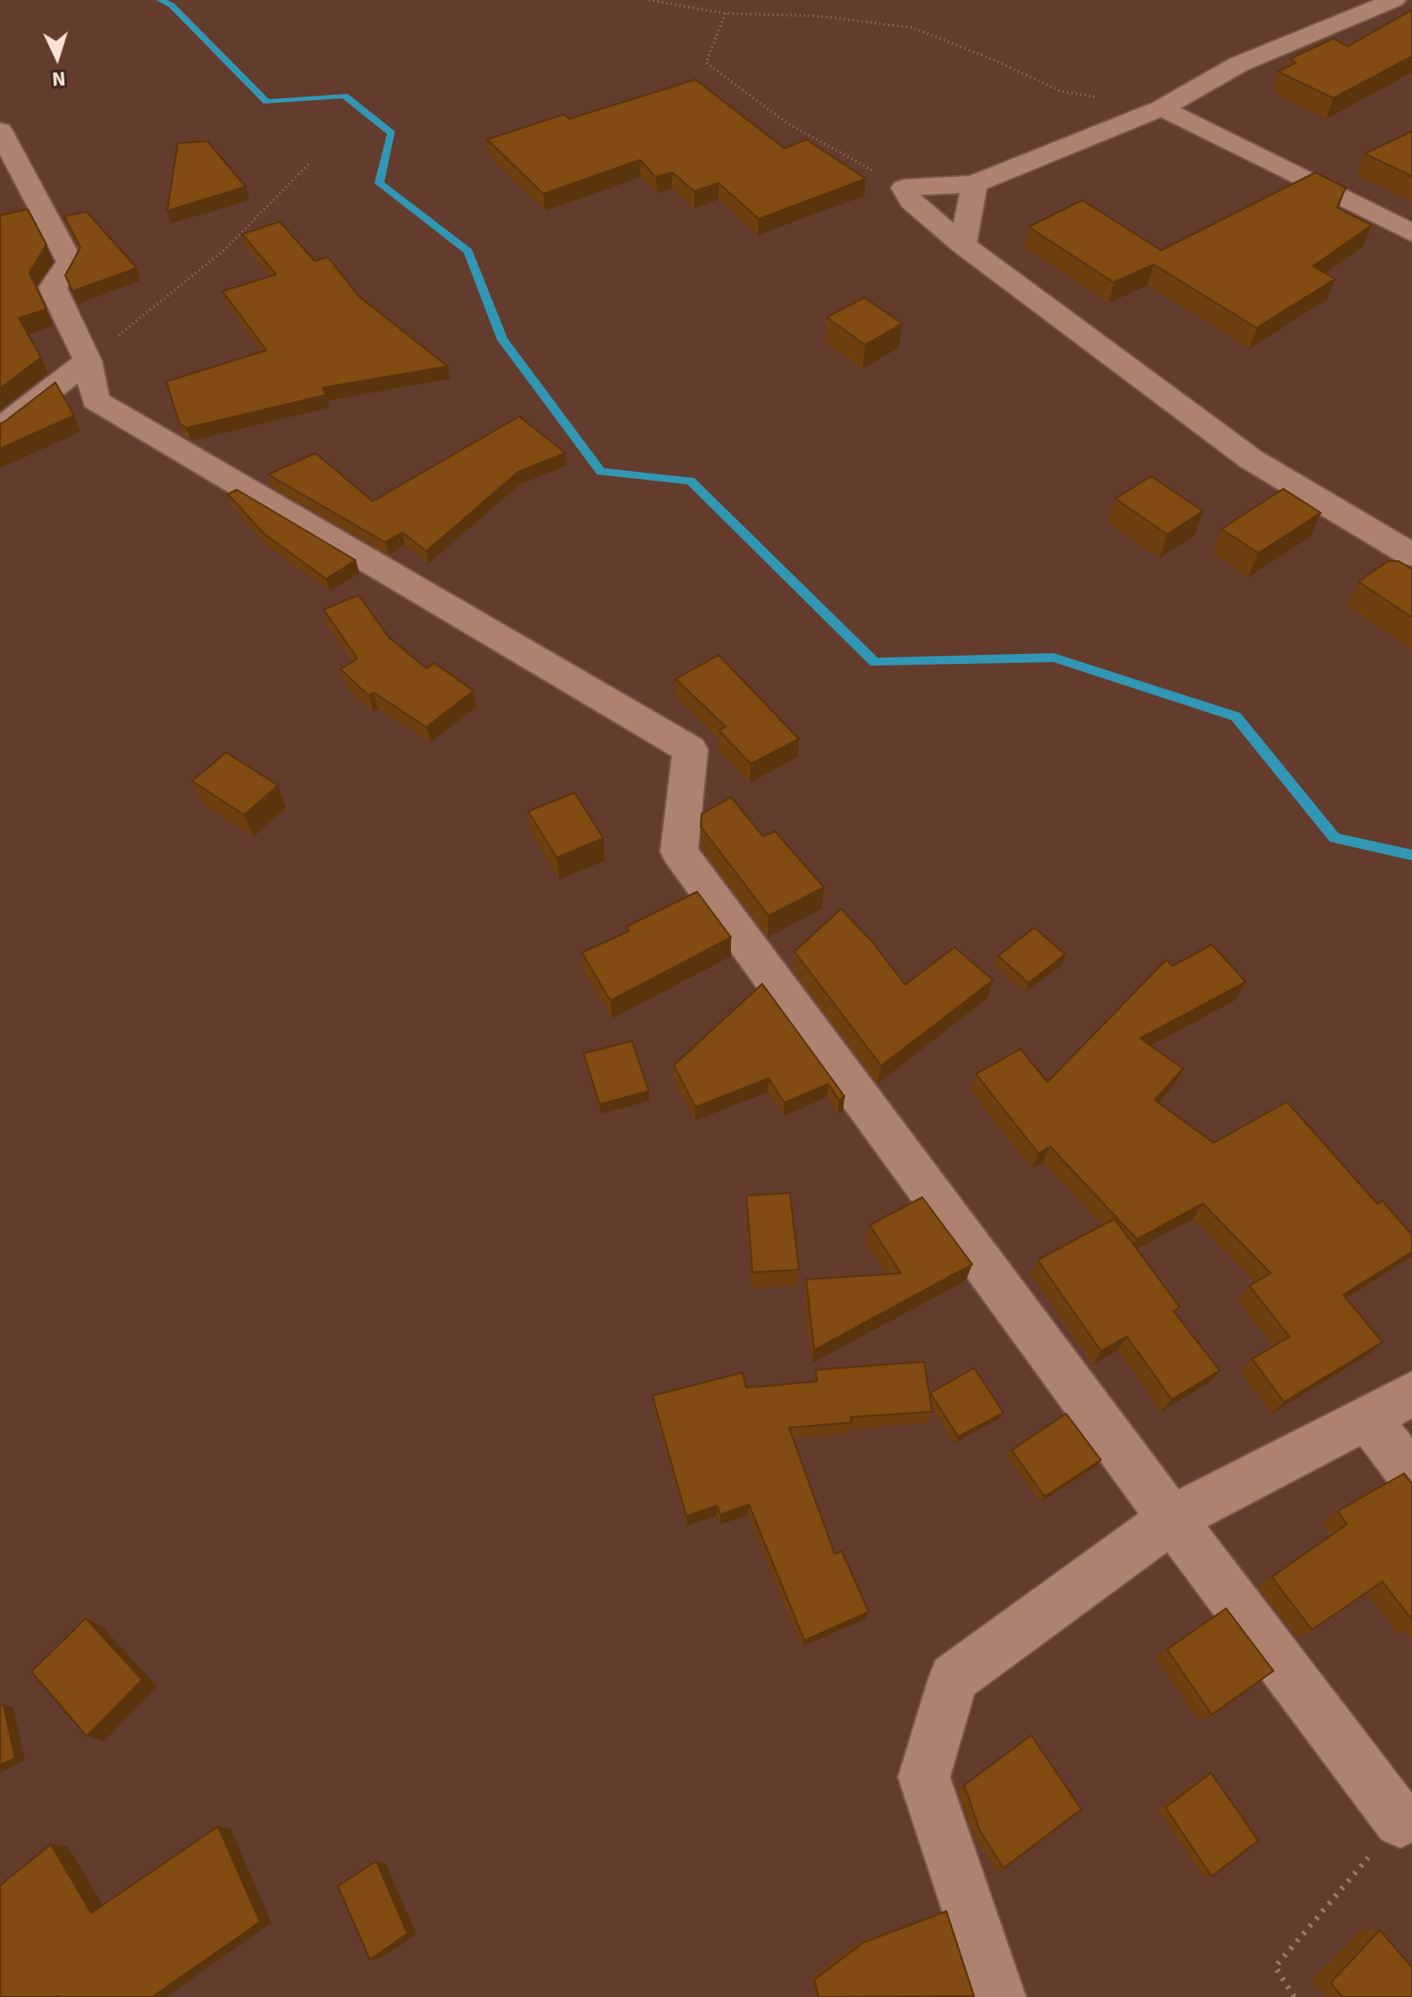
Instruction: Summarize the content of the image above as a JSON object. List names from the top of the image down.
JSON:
{
  "north": "bottom"
}
